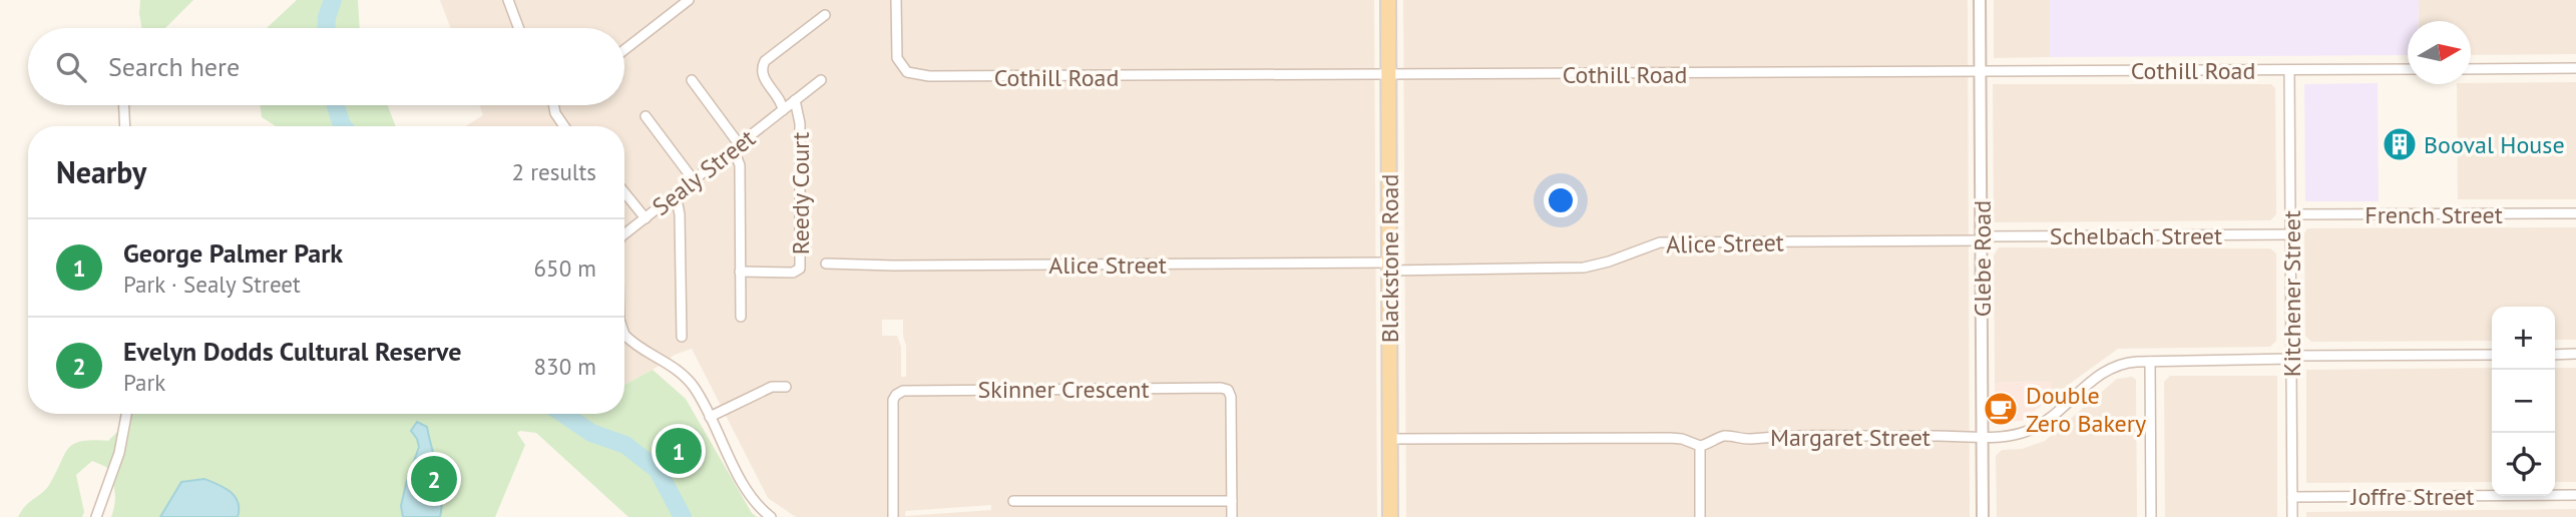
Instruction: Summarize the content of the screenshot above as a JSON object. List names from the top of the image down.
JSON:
{
  "streets": {
    "main road": ["Blackstone Road"],
    "street": [
      "Cothill Road",
      "Sealy Street",
      "Reedy Court",
      "French Street",
      "Schelbach Street",
      "Alice Street",
      "Glebe Road",
      "Kitchener Street",
      "Skinner Crescent",
      "Margaret Street",
      "Joffre Street"
    ]
  },
  "crossings": [
    ["Cothill Road", "Blackstone Road"],
    ["Cothill Road", "Glebe Road"],
    ["Cothill Road", "Kitchener Street"],
    ["Sealy Street", "Reedy Court"],
    ["French Street", "Kitchener Street"],
    ["Schelbach Street", "Alice Street"],
    ["Schelbach Street", "Glebe Road"],
    ["Schelbach Street", "Kitchener Street"],
    ["Alice Street", "Blackstone Road"],
    ["Alice Street", "Glebe Road"],
    ["Blackstone Road", "Margaret Street"],
    ["Glebe Road", "Margaret Street"],
    ["Kitchener Street", "Margaret Street"],
    ["Kitchener Street", "Joffre Street"]
  ],
  "places": {
    "building": ["Booval House"],
    "cafe": ["Double Zero Bakery"]
  },
  "north": "right",
  "page": {
    "search": "Search here",
    "heading": ["Nearby", "2 results"],
    "list": [
      {
        "mark": "1",
        "name": "George Palmer Park",
        "note": "Park · Sealy Street",
        "value": "650 m"
      },
      {
        "mark": "2",
        "name": "Evelyn Dodds Cultural Reserve",
        "note": "Park",
        "value": "830 m"
      }
    ],
    "map_buttons": ["+", "−"],
    "pins": ["1", "2"]
  }
}
